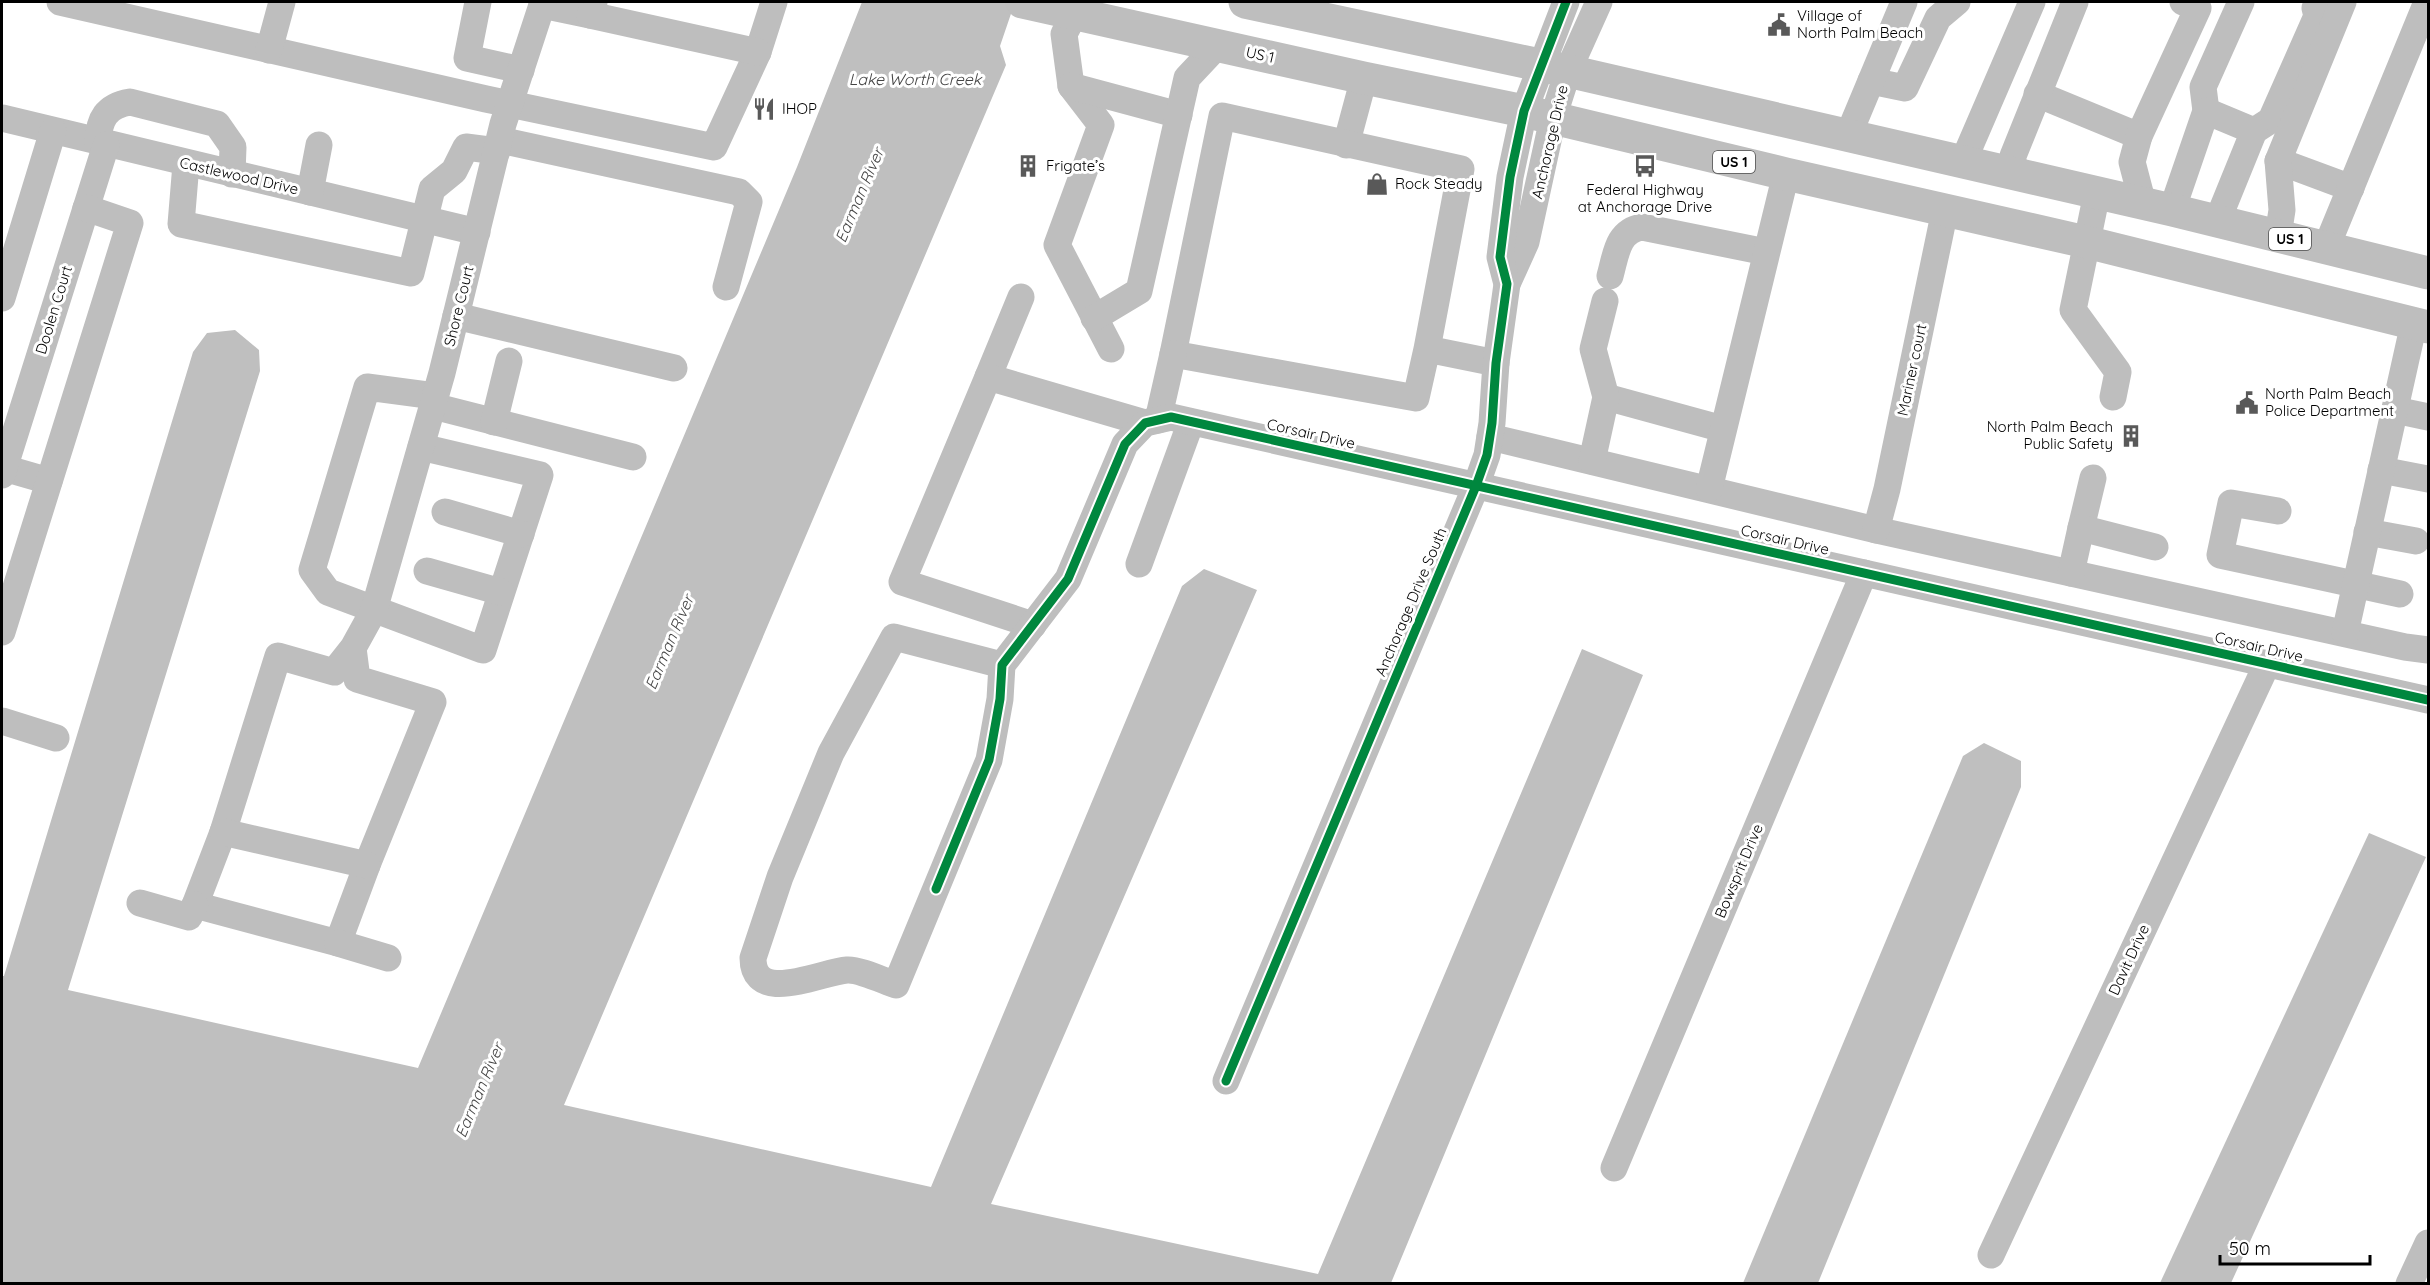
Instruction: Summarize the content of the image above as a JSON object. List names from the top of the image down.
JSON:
{
  "streets": {
    "main road": ["US 1"],
    "street": [
      "Anchorage Drive",
      "Castlewood Drive",
      "Shore Court",
      "Doolen Court",
      "Mariner court",
      "Corsair Drive",
      "Anchorage Drive South",
      "Bowsprit Drive",
      "Davit Drive"
    ]
  },
  "crossings": [
    ["US 1", "Anchorage Drive"],
    ["US 1", "Mariner court"],
    ["US 1", "Anchorage Drive South"],
    ["Anchorage Drive", "Anchorage Drive South"],
    ["Castlewood Drive", "Shore Court"],
    ["Castlewood Drive", "Doolen Court"],
    ["Corsair Drive", "Anchorage Drive South"],
    ["Corsair Drive", "Bowsprit Drive"],
    ["Corsair Drive", "Davit Drive"]
  ],
  "water": ["Lake Worth Creek", "Earman River"],
  "places": {
    "public building": ["Village of North Palm Beach", "North Palm Beach Police Department"],
    "restaurant": ["IHOP"],
    "building": ["Frigate’s", "North Palm Beach Public Safety"],
    "bus stop": ["Federal Highway at Anchorage Drive"],
    "shop": ["Rock Steady"]
  },
  "scale_bar": "50 m"
}
